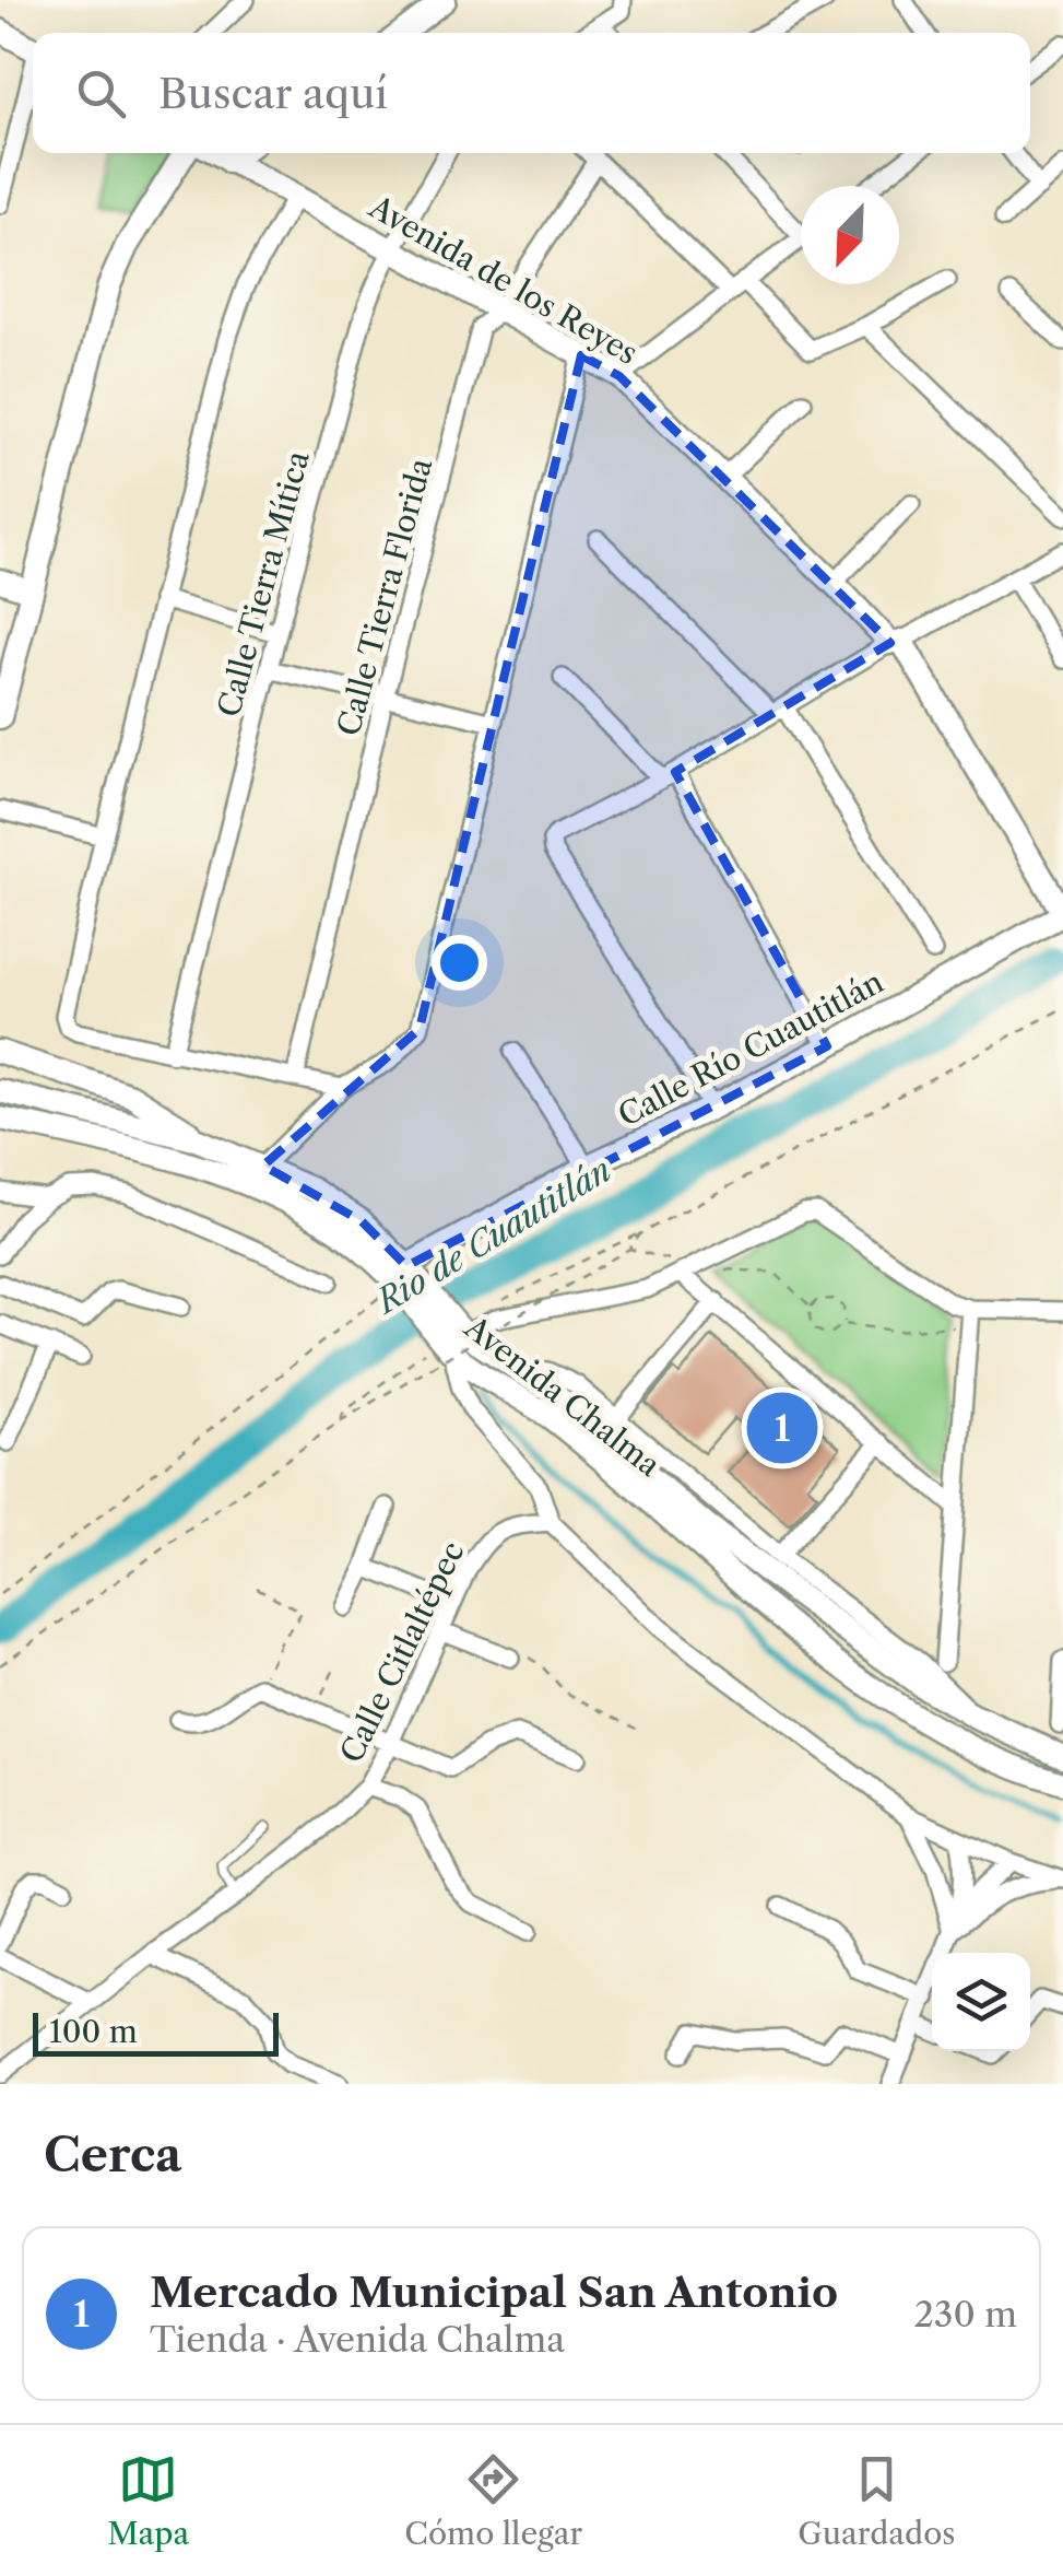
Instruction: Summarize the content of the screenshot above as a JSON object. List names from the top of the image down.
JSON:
{
  "streets": {
    "street": [
      "Avenida de los Reyes",
      "Calle Tierra Mítica",
      "Calle Tierra Florida",
      "Calle Río Cuautitlán",
      "Avenida Chalma",
      "Calle Citlaltépec"
    ]
  },
  "crossings": [
    ["Avenida de los Reyes", "Calle Tierra Mítica"],
    ["Avenida de los Reyes", "Calle Tierra Florida"],
    ["Avenida de los Reyes", "Calle Río Cuautitlán"],
    ["Calle Río Cuautitlán", "Avenida Chalma"]
  ],
  "water": ["Rio de Cuautitlán"],
  "scale_bar": "100 m",
  "north": "bottom left",
  "page": {
    "search": "Buscar aquí",
    "pins": "1",
    "scale": "100 m",
    "heading": "Cerca",
    "list": [
      {
        "mark": "1",
        "name": "Mercado Municipal San Antonio",
        "note": "Tienda · Avenida Chalma",
        "value": "230 m"
      }
    ],
    "nav": ["Mapa", "Cómo llegar", "Guardados"]
  }
}
